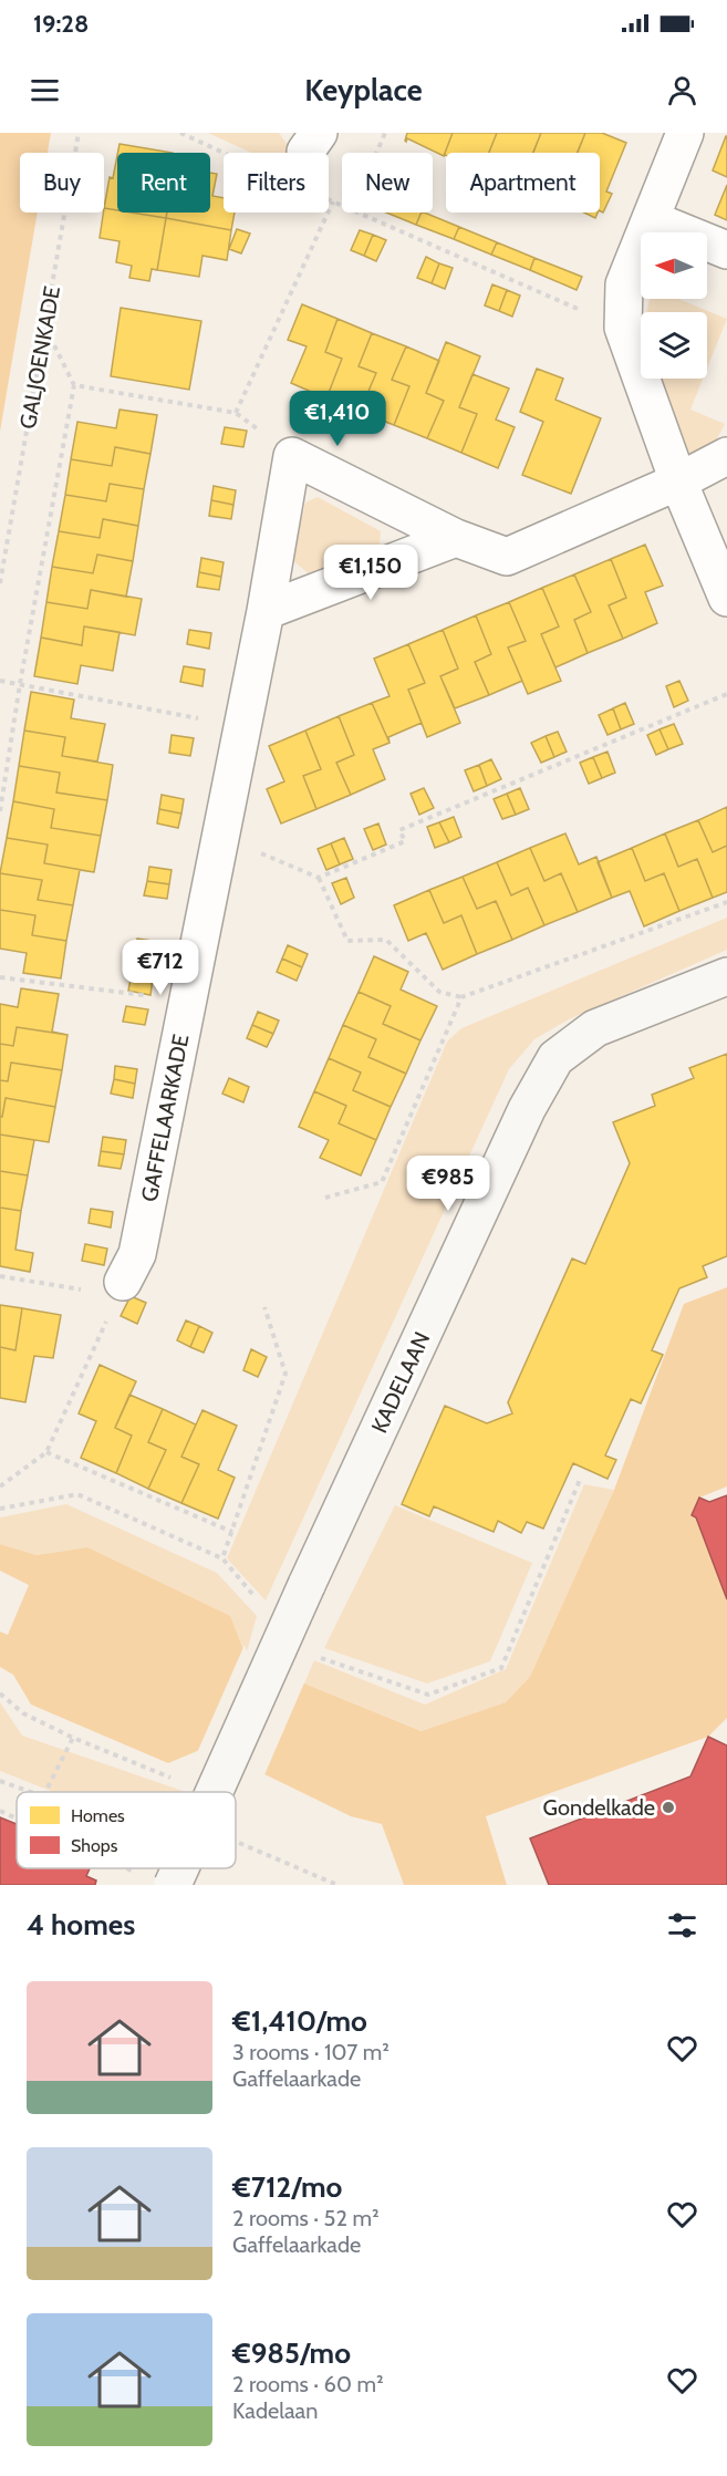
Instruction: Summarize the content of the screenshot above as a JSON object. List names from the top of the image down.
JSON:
{
  "streets": {
    "street": ["GAFFELAARKADE", "KADELAAN"],
    "path": ["GALJOENKADE"]
  },
  "places": ["Gondelkade"],
  "legend": ["Homes", "Shops"],
  "north": "left",
  "page": {
    "status": "19:28",
    "header": "Keyplace",
    "chip": [
      "Buy",
      "Rent",
      "Filters",
      "New",
      "Apartment"
    ],
    "price": [
      "€1,410",
      "€1,150",
      "€712",
      "€985"
    ],
    "heading": "4 homes",
    "list": [
      {
        "name": "€1,410/mo",
        "note": "3 rooms · 107 m² · Gaffelaarkade"
      },
      {
        "name": "€712/mo",
        "note": "2 rooms · 52 m² · Gaffelaarkade"
      },
      {
        "name": "€985/mo",
        "note": "2 rooms · 60 m² · Kadelaan"
      }
    ]
  }
}
